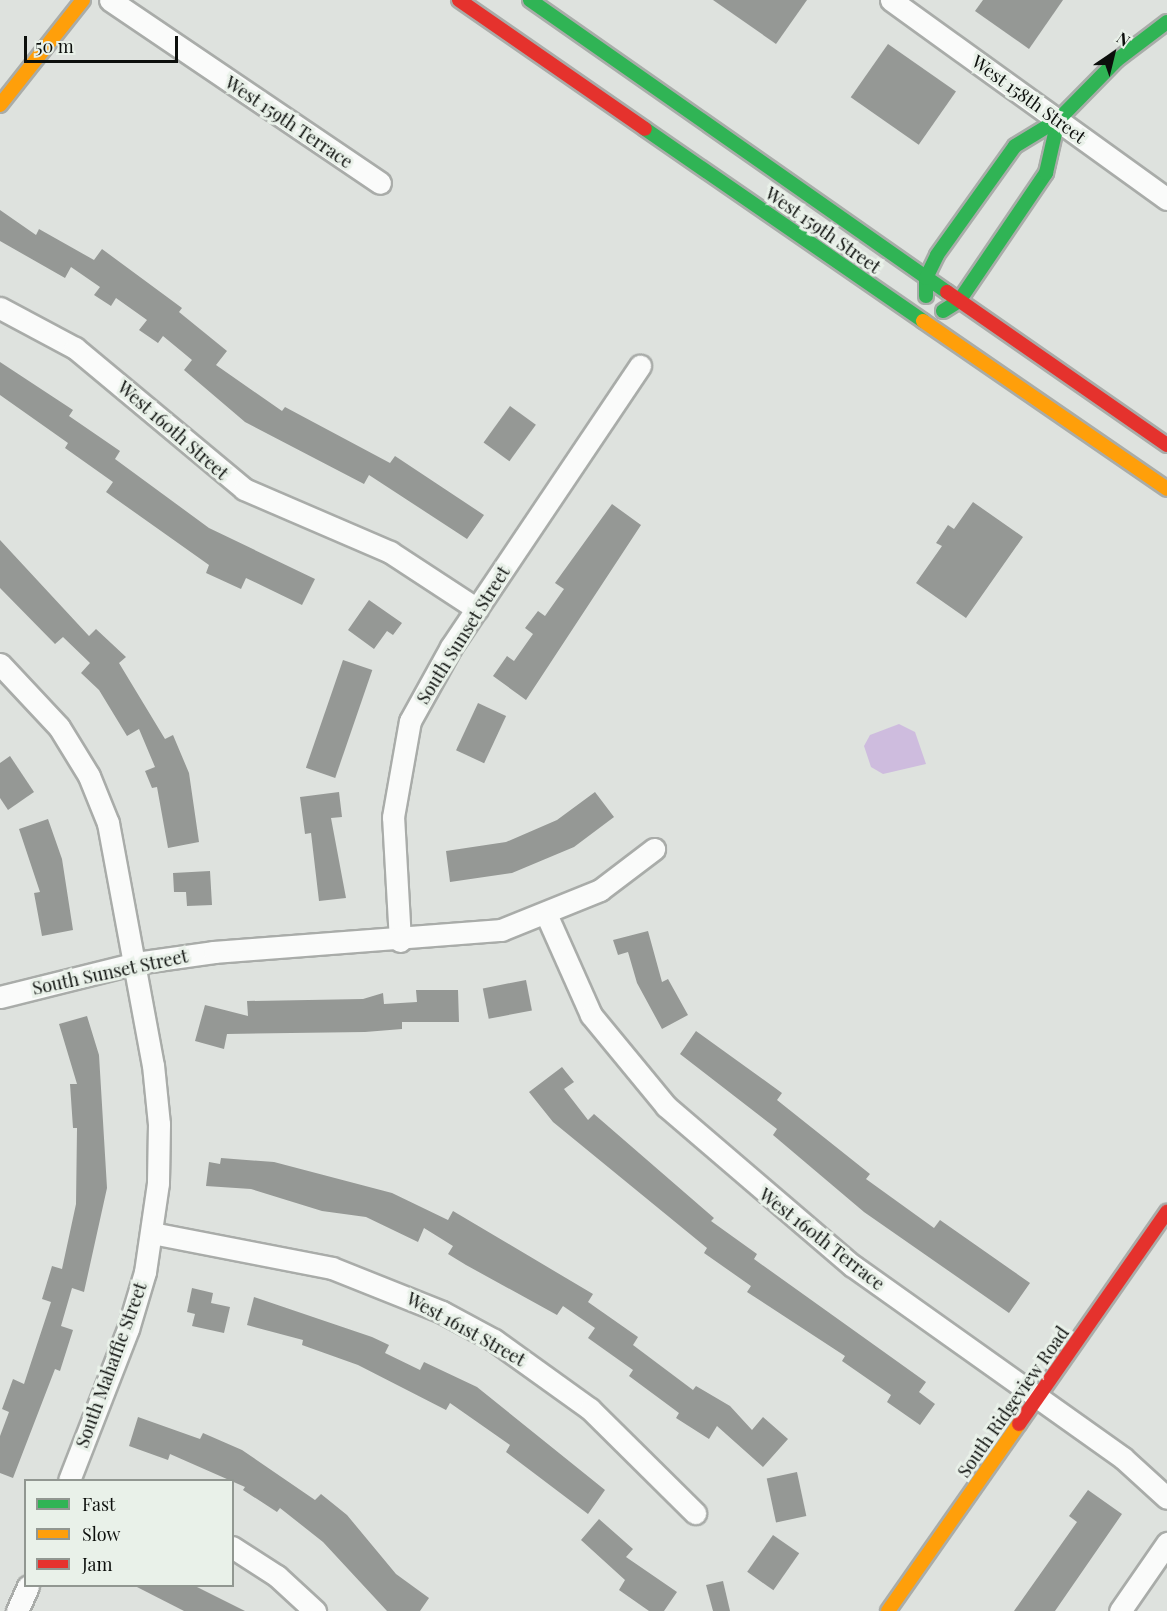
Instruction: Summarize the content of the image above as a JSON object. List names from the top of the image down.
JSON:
{
  "streets": {
    "main road": ["West 159th Street", "South Ridgeview Road"],
    "street": [
      "West 158th Street",
      "West 159th Terrace",
      "West 160th Street",
      "South Sunset Street",
      "West 160th Terrace",
      "West 161st Street",
      "South Mahaffie Street"
    ]
  },
  "crossings": [
    ["West 160th Street", "South Sunset Street"],
    ["South Sunset Street", "West 160th Terrace"],
    ["South Sunset Street", "South Mahaffie Street"],
    ["West 160th Terrace", "South Ridgeview Road"],
    ["West 161st Street", "South Mahaffie Street"]
  ],
  "legend": ["Fast", "Slow", "Jam"],
  "scale_bar": "50 m",
  "north": "top right"
}
